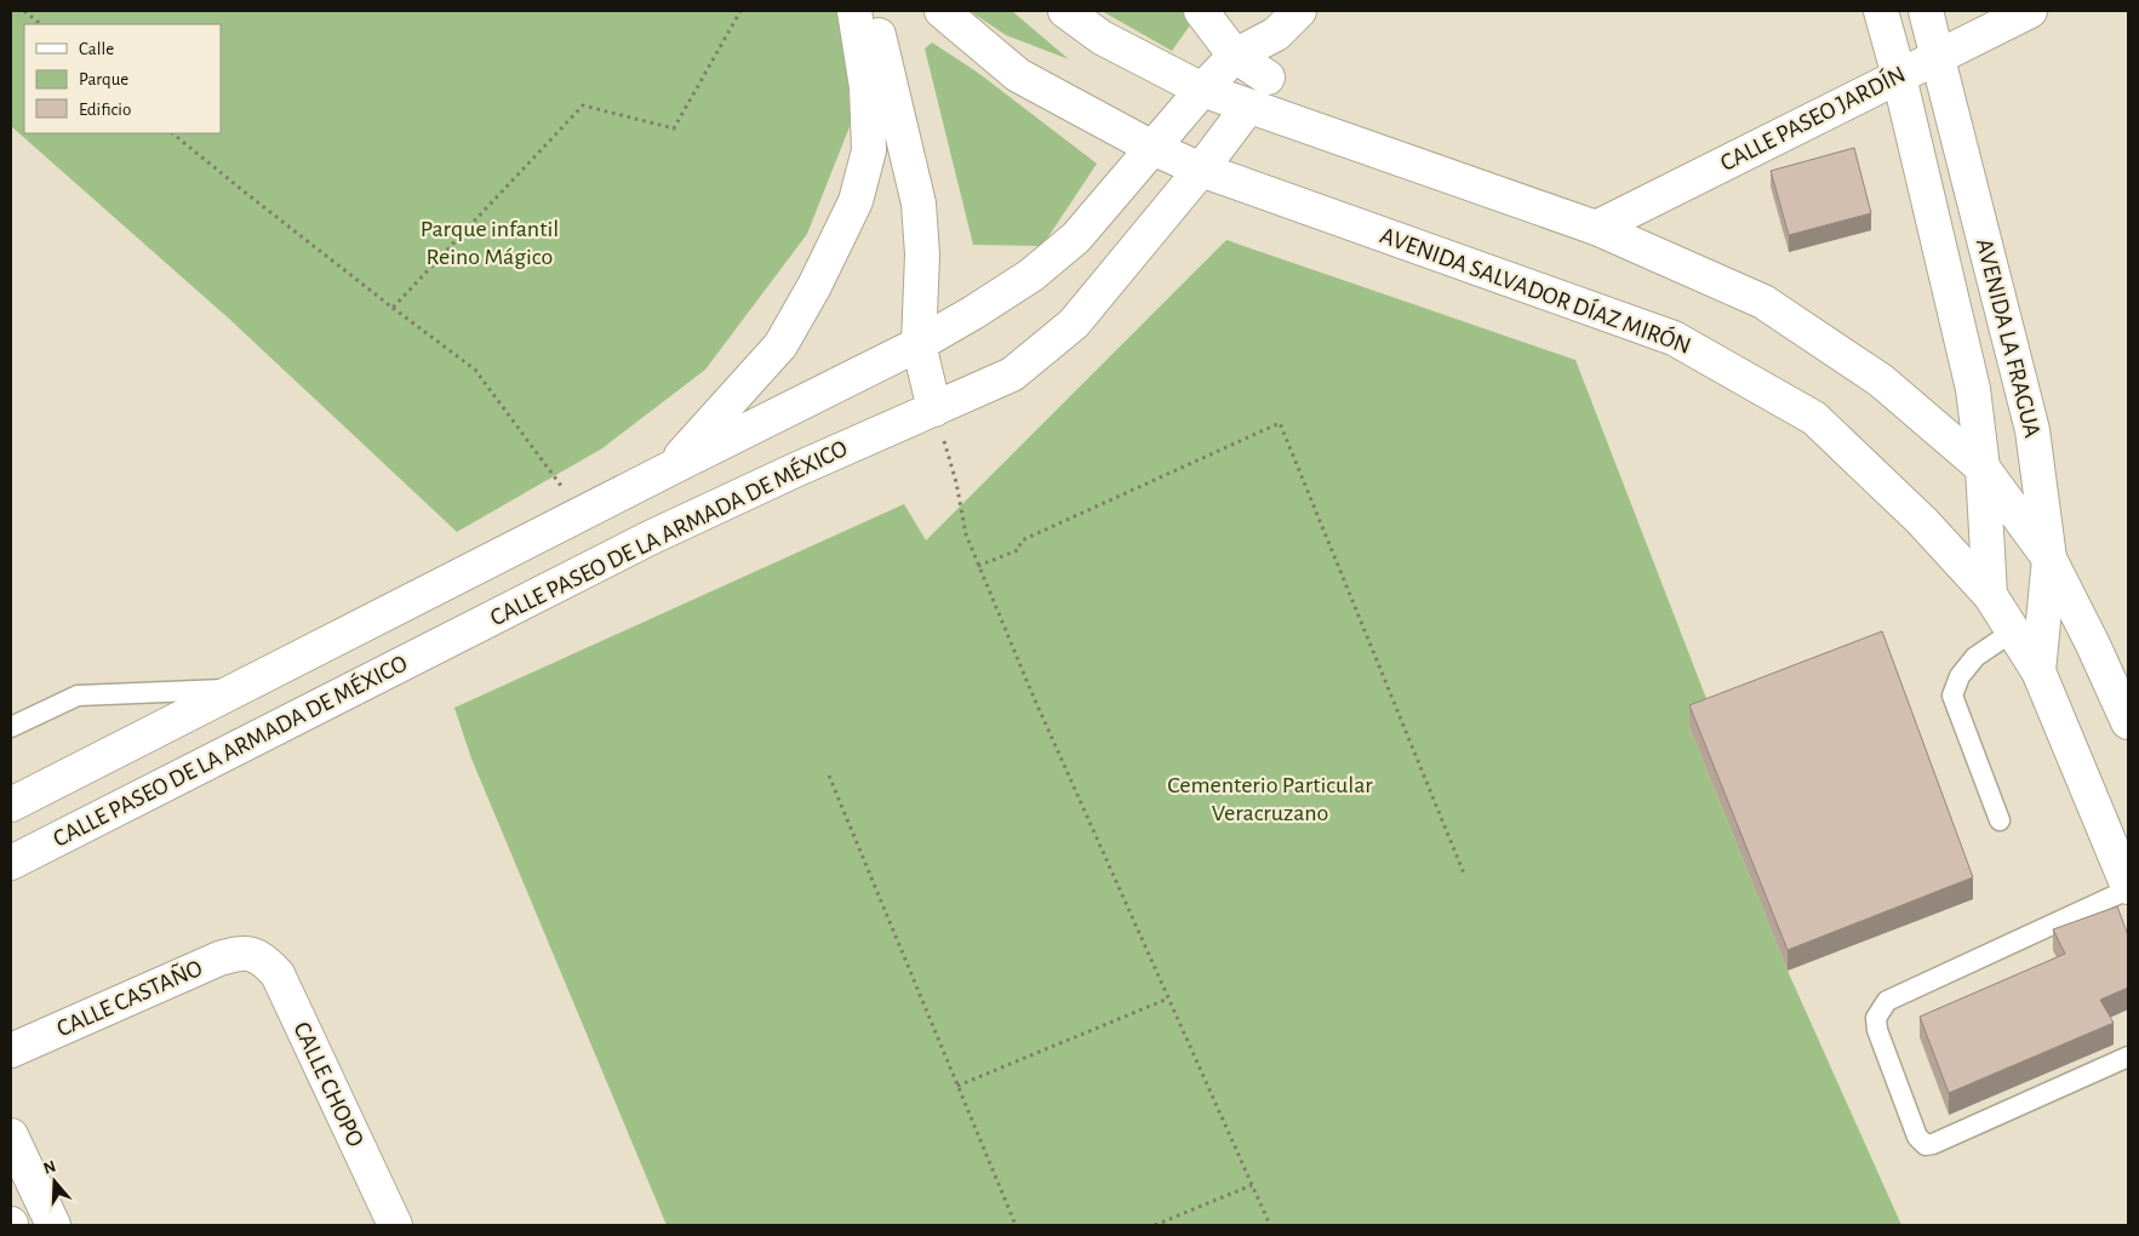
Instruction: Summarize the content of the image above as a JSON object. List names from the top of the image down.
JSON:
{
  "streets": {
    "main road": [
      "CALLE PASEO JARDÍN",
      "AVENIDA SALVADOR DÍAZ MIRÓN",
      "AVENIDA LA FRAGUA",
      "CALLE PASEO DE LA ARMADA DE MÉXICO",
      "CALLE CASTAÑO",
      "CALLE CHOPO"
    ]
  },
  "crossings": [
    ["CALLE PASEO JARDÍN", "AVENIDA LA FRAGUA"],
    ["AVENIDA SALVADOR DÍAZ MIRÓN", "AVENIDA LA FRAGUA"],
    ["AVENIDA SALVADOR DÍAZ MIRÓN", "CALLE PASEO DE LA ARMADA DE MÉXICO"],
    ["CALLE CASTAÑO", "CALLE CHOPO"]
  ],
  "parks": ["Parque infantil Reino Mágico", "Cementerio Particular Veracruzano"],
  "legend": ["Calle", "Parque", "Edificio"],
  "north": "top"
}
